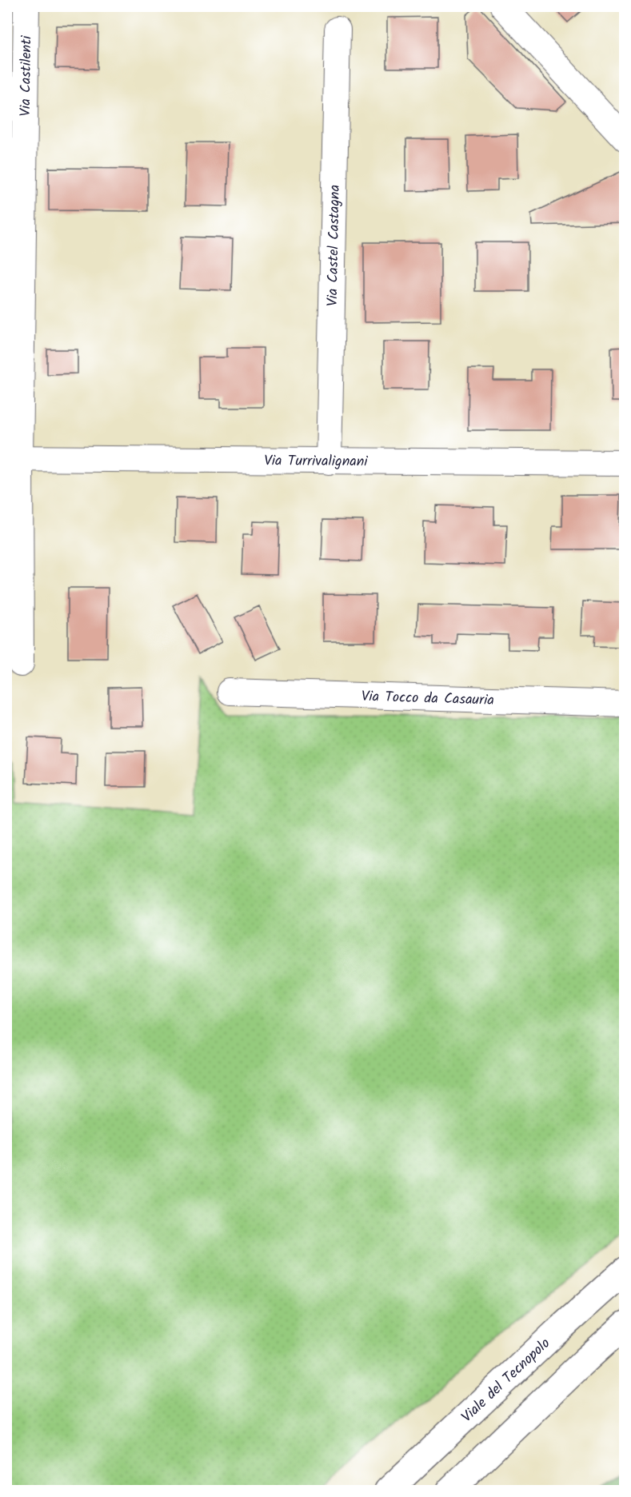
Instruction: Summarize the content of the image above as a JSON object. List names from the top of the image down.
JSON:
{
  "streets": {
    "highway": ["Viale del Tecnopolo"],
    "street": [
      "Via Castilenti",
      "Via Castel Castagna",
      "Via Turrivalignani",
      "Via Tocco da Casauria"
    ]
  },
  "crossings": [
    ["Via Castilenti", "Via Turrivalignani"],
    ["Via Castel Castagna", "Via Turrivalignani"]
  ]
}
